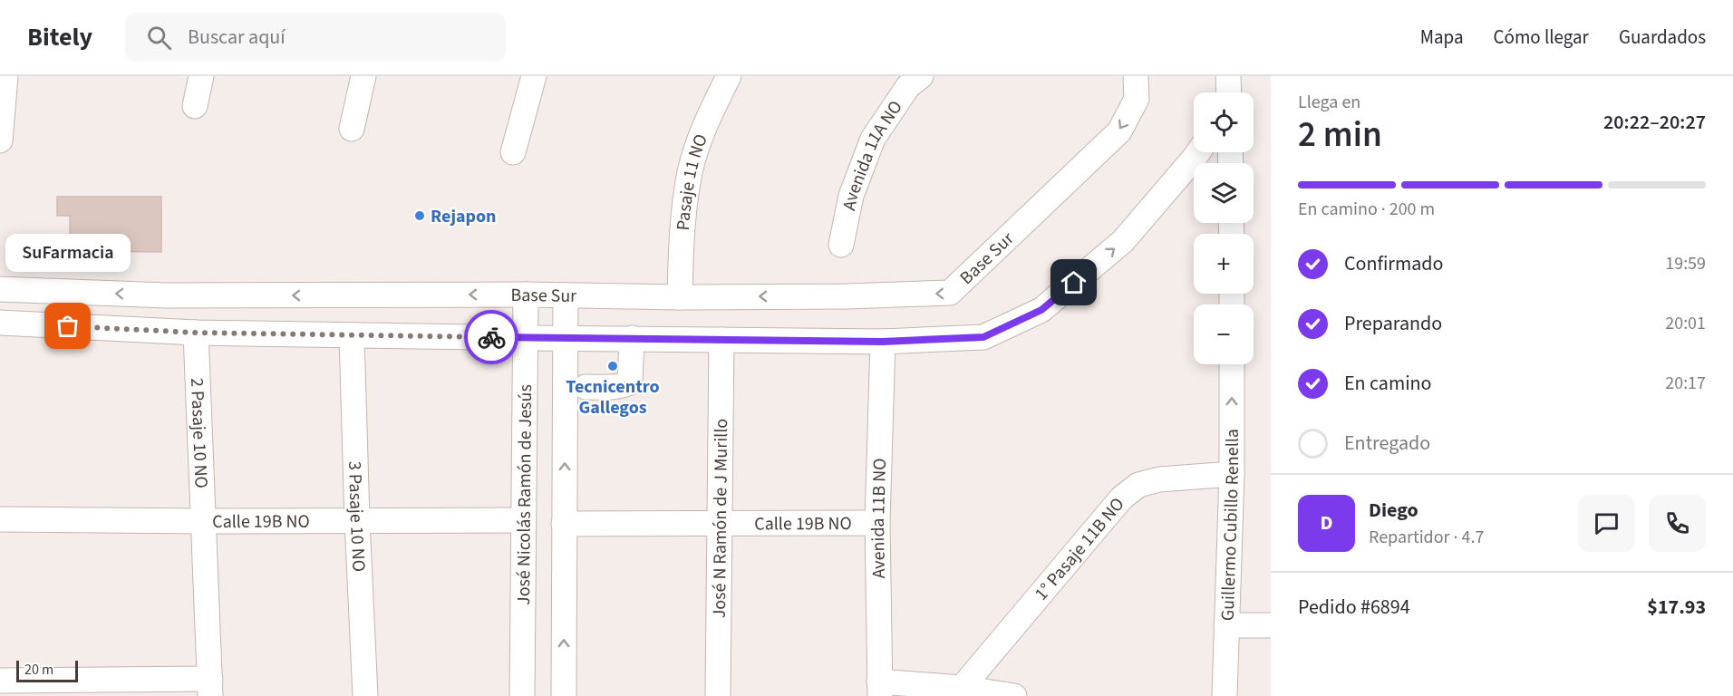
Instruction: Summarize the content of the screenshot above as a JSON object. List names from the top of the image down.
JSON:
{
  "streets": {
    "street": [
      "Avenida 11A NO",
      "Pasaje 11 NO",
      "Base Sur",
      "2 Pasaje 10 NO",
      "José Nicolás Ramón de Jesús",
      "3 Pasaje 10 NO",
      "José N Ramón de J Murillo",
      "Avenida 11B NO",
      "Calle 19B NO",
      "Guillermo Cubillo Renella",
      "1° Pasaje 11B NO"
    ]
  },
  "crossings": [
    ["Pasaje 11 NO", "Base Sur"],
    ["Base Sur", "José Nicolás Ramón de Jesús"],
    ["2 Pasaje 10 NO", "Calle 19B NO"],
    ["José Nicolás Ramón de Jesús", "Calle 19B NO"],
    ["3 Pasaje 10 NO", "Calle 19B NO"],
    ["José N Ramón de J Murillo", "Calle 19B NO"],
    ["Avenida 11B NO", "Calle 19B NO"],
    ["Guillermo Cubillo Renella", "1° Pasaje 11B NO"]
  ],
  "places": ["Rejapon", "SuFarmacia", "Tecnicentro Gallegos"],
  "scale_bar": "20 m",
  "page": {
    "header": "Bitely",
    "search": "Buscar aquí",
    "nav": ["Mapa", "Cómo llegar", "Guardados"],
    "heading": ["2 min", "Llega en", "20:22–20:27"],
    "panel": [
      "Diego",
      "Repartidor · 4.7",
      "Pedido #6894",
      "$17.93"
    ],
    "map_buttons": ["+", "−"],
    "bar": "En camino · 200 m",
    "bubble": "SuFarmacia",
    "list": [
      ["Confirmado", "19:59"],
      ["Preparando", "20:01"],
      ["En camino", "20:17"],
      "Entregado"
    ],
    "round": "D",
    "scale": "20 m"
  }
}
